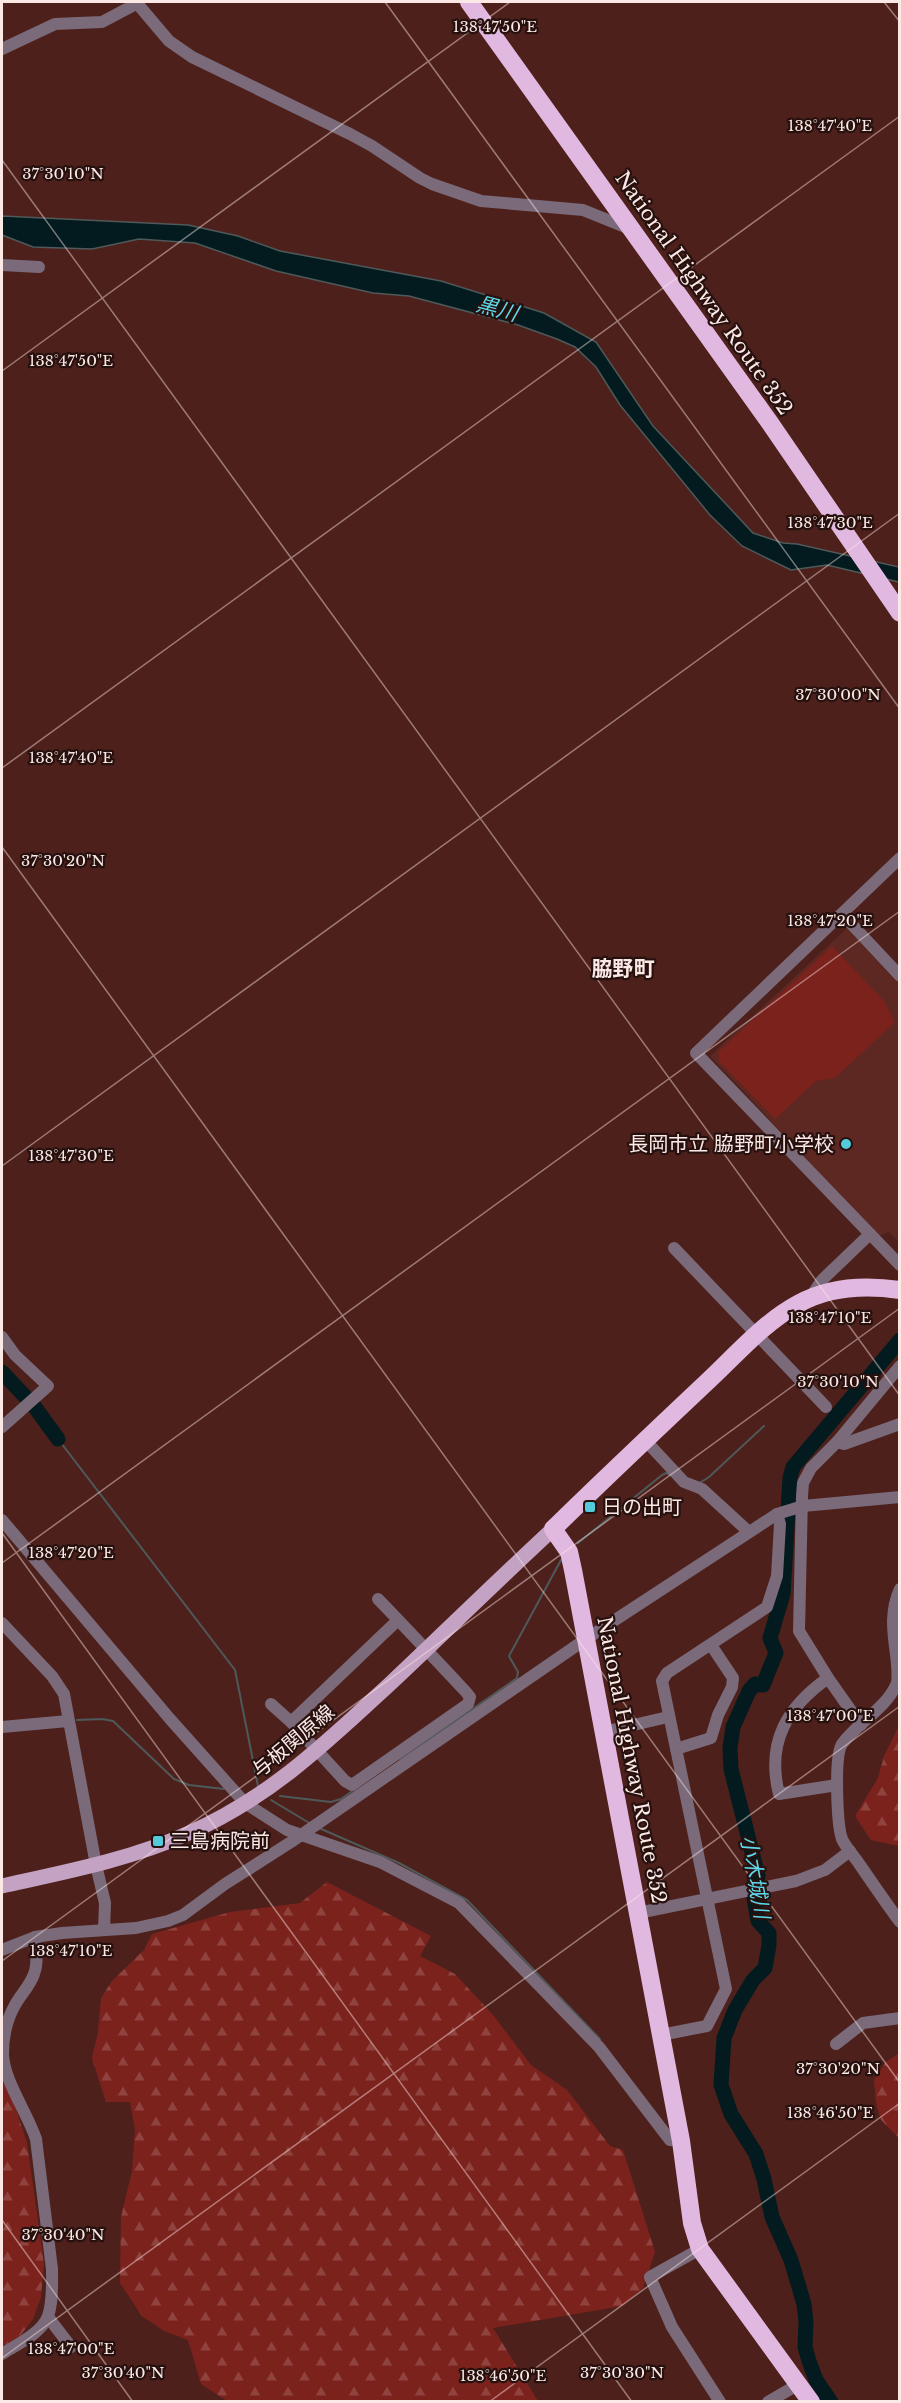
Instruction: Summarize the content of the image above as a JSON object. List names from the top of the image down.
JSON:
{
  "streets": {
    "highway": ["National Highway Route 352"],
    "main road": ["与板関原線"]
  },
  "crossings": [
    ["National Highway Route 352", "与板関原線"]
  ],
  "districts": ["脇野町"],
  "water": ["黒川", "小木城川"],
  "places": {
    "other": ["長岡市立 脇野町小学校"],
    "transit": ["日の出町", "三島病院前"]
  },
  "coordinates": [
    "138°47'50\"E",
    "138°47'40\"E",
    "37°30'10\"N",
    "138°47'30\"E",
    "37°30'00\"N",
    "37°30'20\"N",
    "138°47'20\"E",
    "138°47'10\"E",
    "138°47'00\"E",
    "138°46'50\"E",
    "37°30'40\"N",
    "37°30'30\"N"
  ]
}
